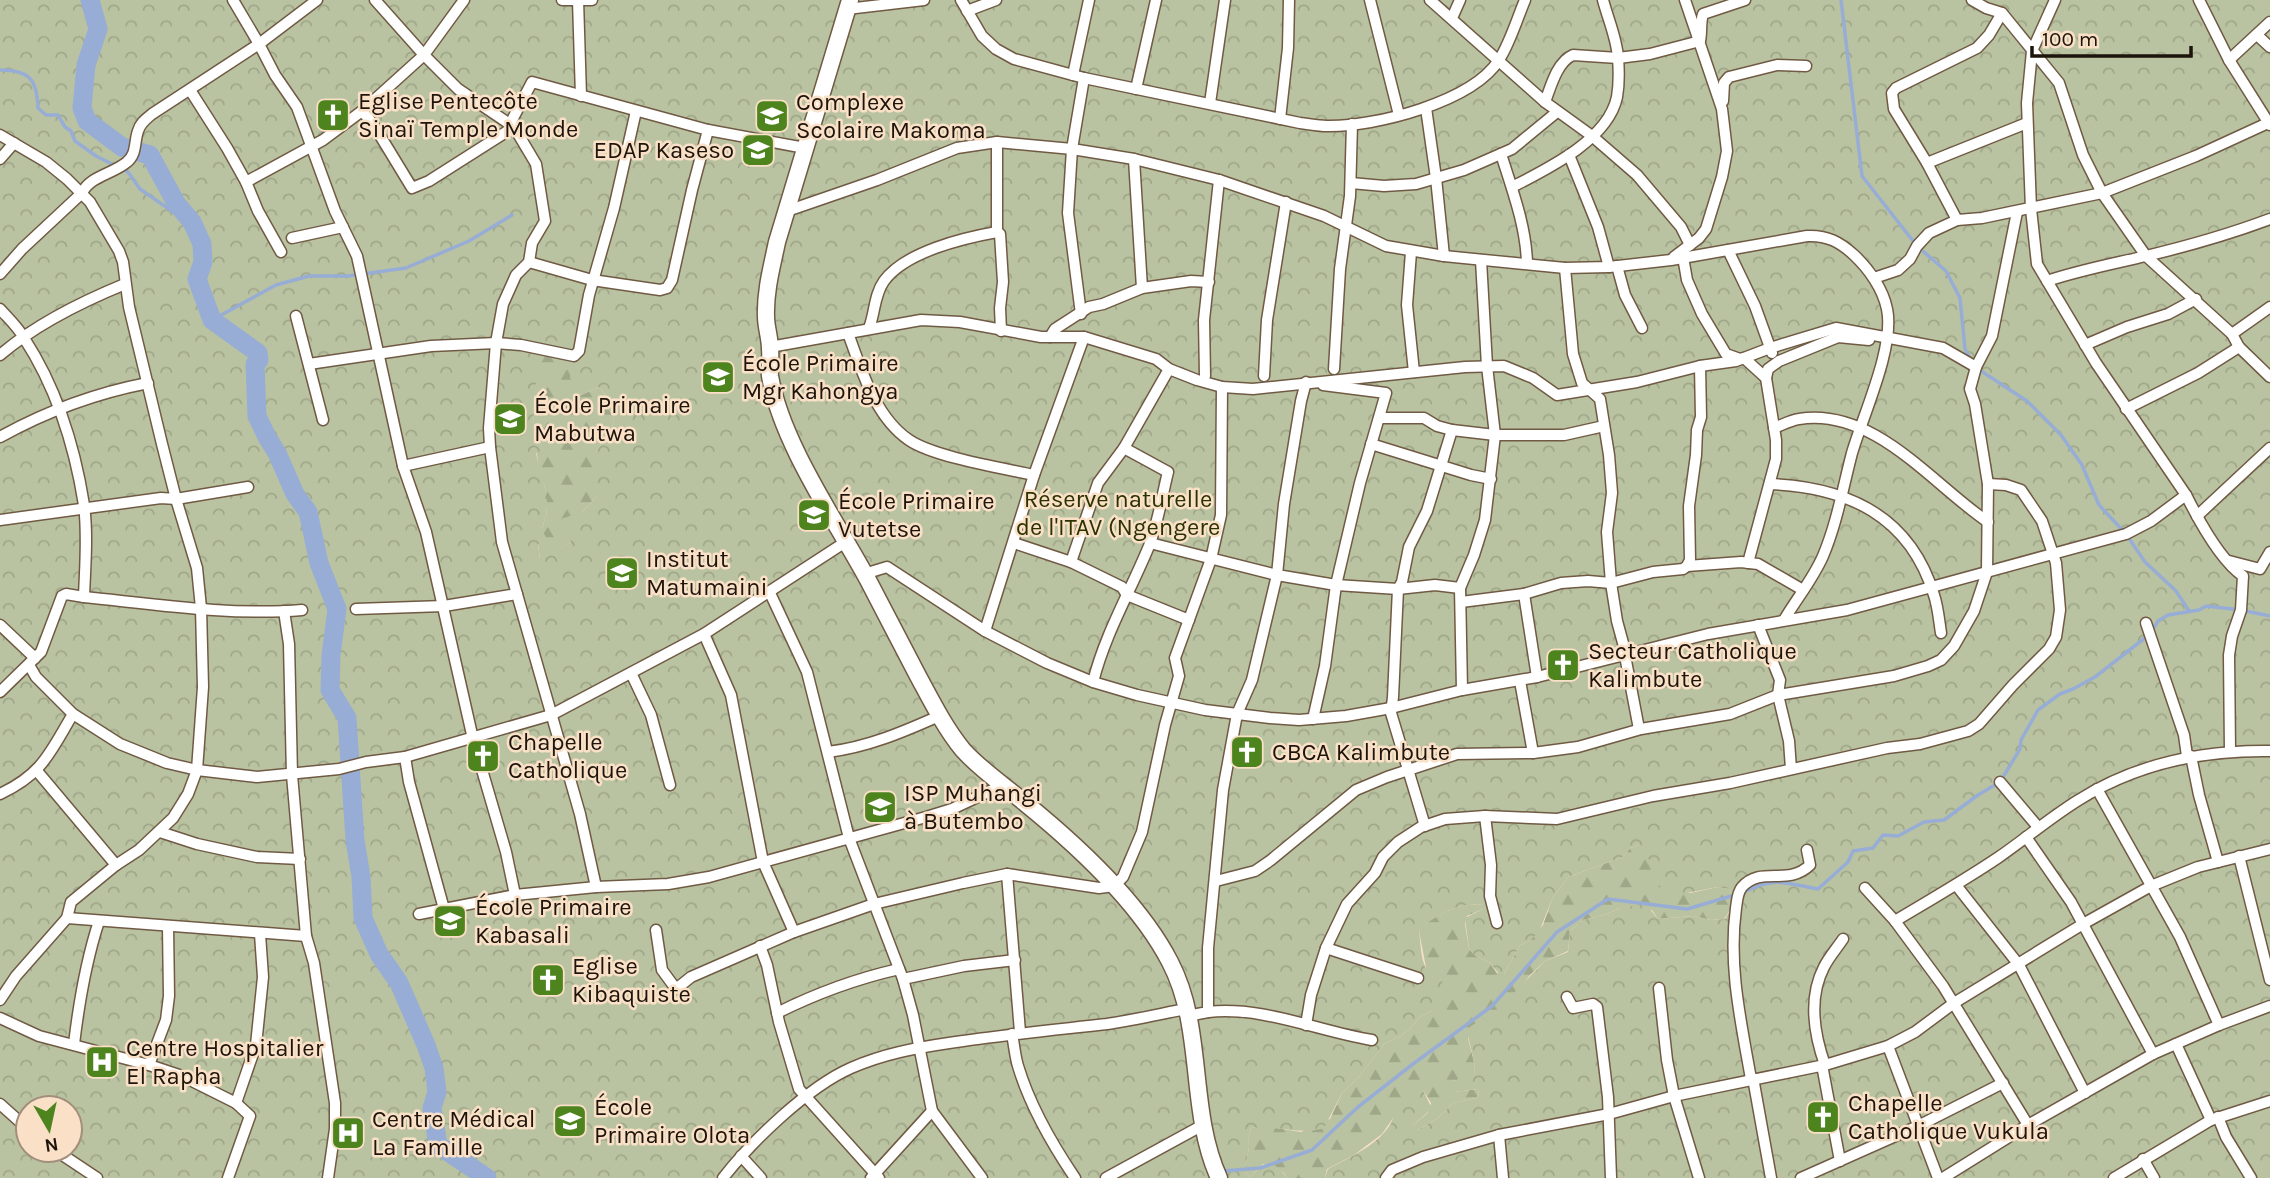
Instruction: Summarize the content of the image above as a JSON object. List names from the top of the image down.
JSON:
{
  "parks": ["Réserve naturelle de l'ITAV (Ngengere"],
  "places": {
    "church": [
      "Eglise Pentecôte Sinaï Temple Monde",
      "Secteur Catholique Kalimbute",
      "CBCA Kalimbute",
      "Chapelle Catholique",
      "Eglise Kibaquiste",
      "Chapelle Catholique Vukula"
    ],
    "school or university": [
      "Complexe Scolaire Makoma",
      "EDAP Kaseso",
      "École Primaire Mgr Kahongya",
      "École Primaire Mabutwa",
      "École Primaire Vutetse",
      "Institut Matumaini",
      "ISP Muhangi à Butembo",
      "École Primaire Kabasali",
      "École Primaire Olota"
    ],
    "hospital": ["Centre Hospitalier El Rapha", "Centre Médical La Famille"]
  },
  "scale_bar": "100 m",
  "north": "bottom"
}
